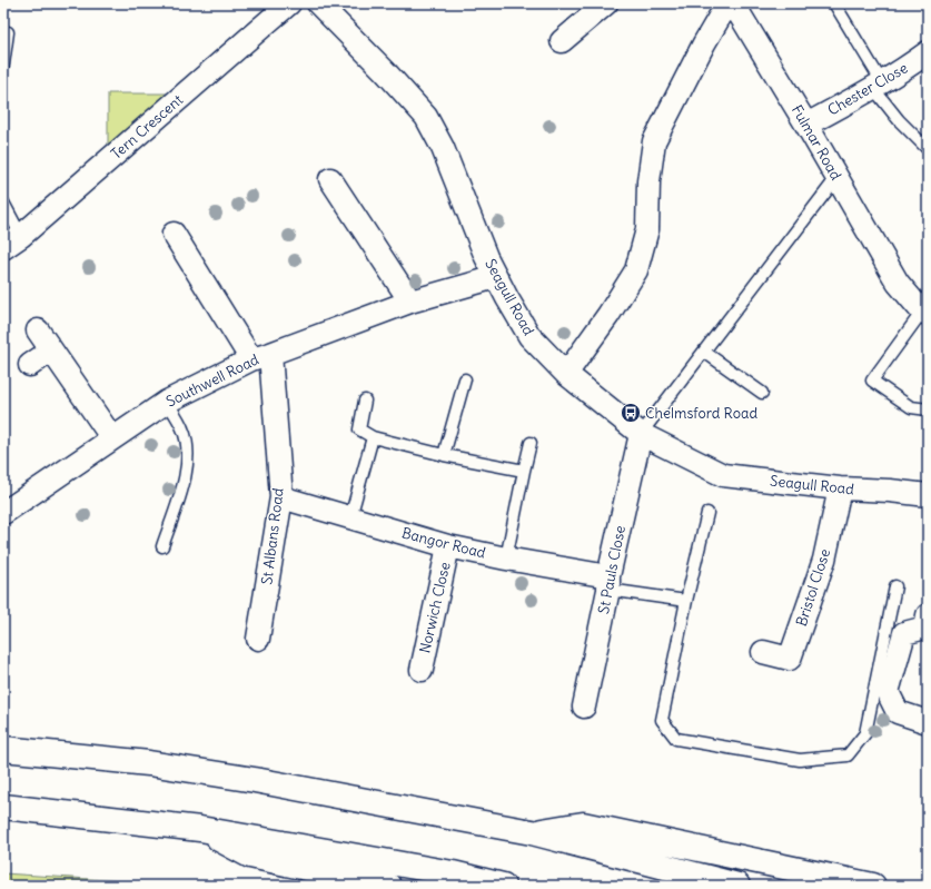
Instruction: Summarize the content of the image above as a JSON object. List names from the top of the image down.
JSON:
{
  "streets": {
    "street": [
      "Chester Close",
      "Tern Crescent",
      "Fulmar Road",
      "Seagull Road",
      "Southwell Road",
      "St Albans Road",
      "Bangor Road",
      "St Pauls Close",
      "Bristol Close",
      "Norwich Close"
    ]
  },
  "crossings": [
    ["Chester Close", "Fulmar Road"],
    ["Seagull Road", "Southwell Road"],
    ["Seagull Road", "St Pauls Close"],
    ["Seagull Road", "Bristol Close"],
    ["Southwell Road", "St Albans Road"],
    ["St Albans Road", "Bangor Road"],
    ["Bangor Road", "St Pauls Close"],
    ["Bangor Road", "Norwich Close"]
  ],
  "places": {
    "bus stop": ["Chelmsford Road"]
  }
}
